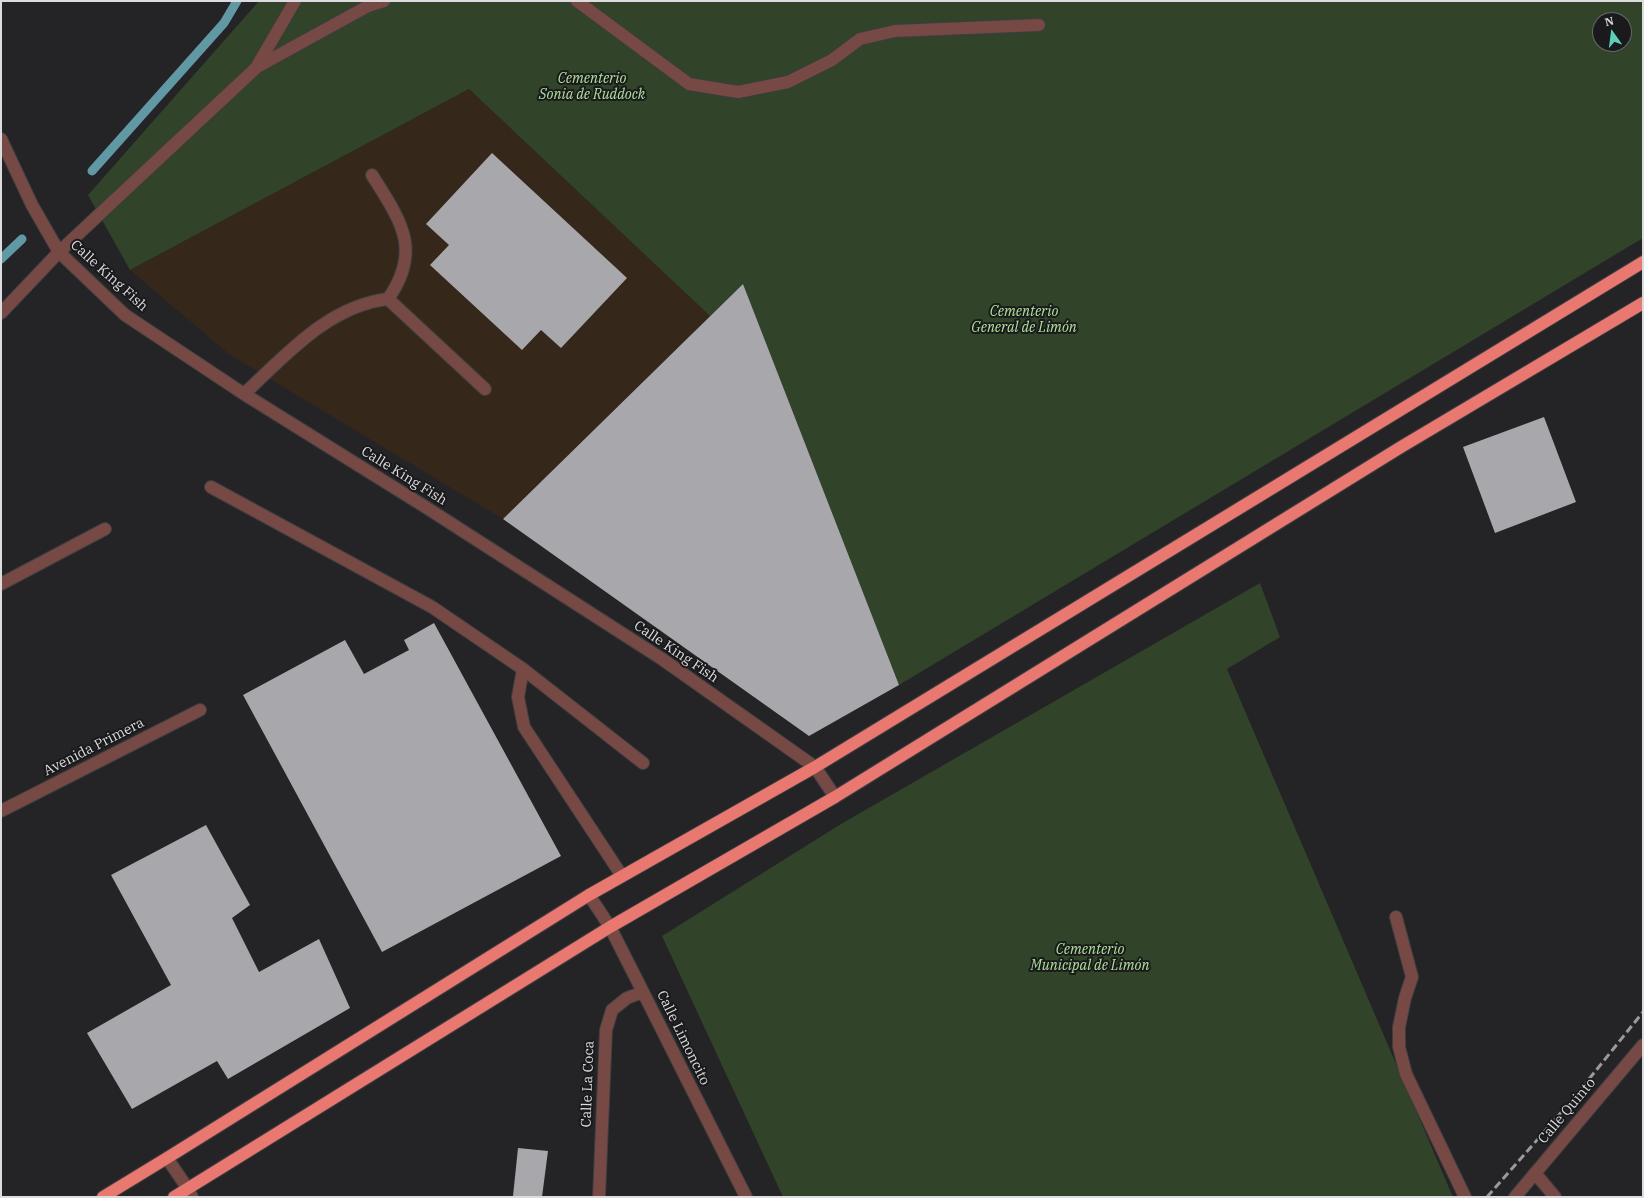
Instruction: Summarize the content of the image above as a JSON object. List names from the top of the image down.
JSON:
{
  "streets": {
    "street": [
      "Calle King Fish",
      "Avenida Primera",
      "Calle Limoncito",
      "Calle La Coca",
      "Calle Quinto"
    ]
  },
  "crossings": [
    ["Calle Limoncito", "Calle La Coca"]
  ],
  "parks": ["Cementerio Sonia de Ruddock", "Cementerio General de Limón", "Cementerio Municipal de Limón"],
  "north": "top"
}
